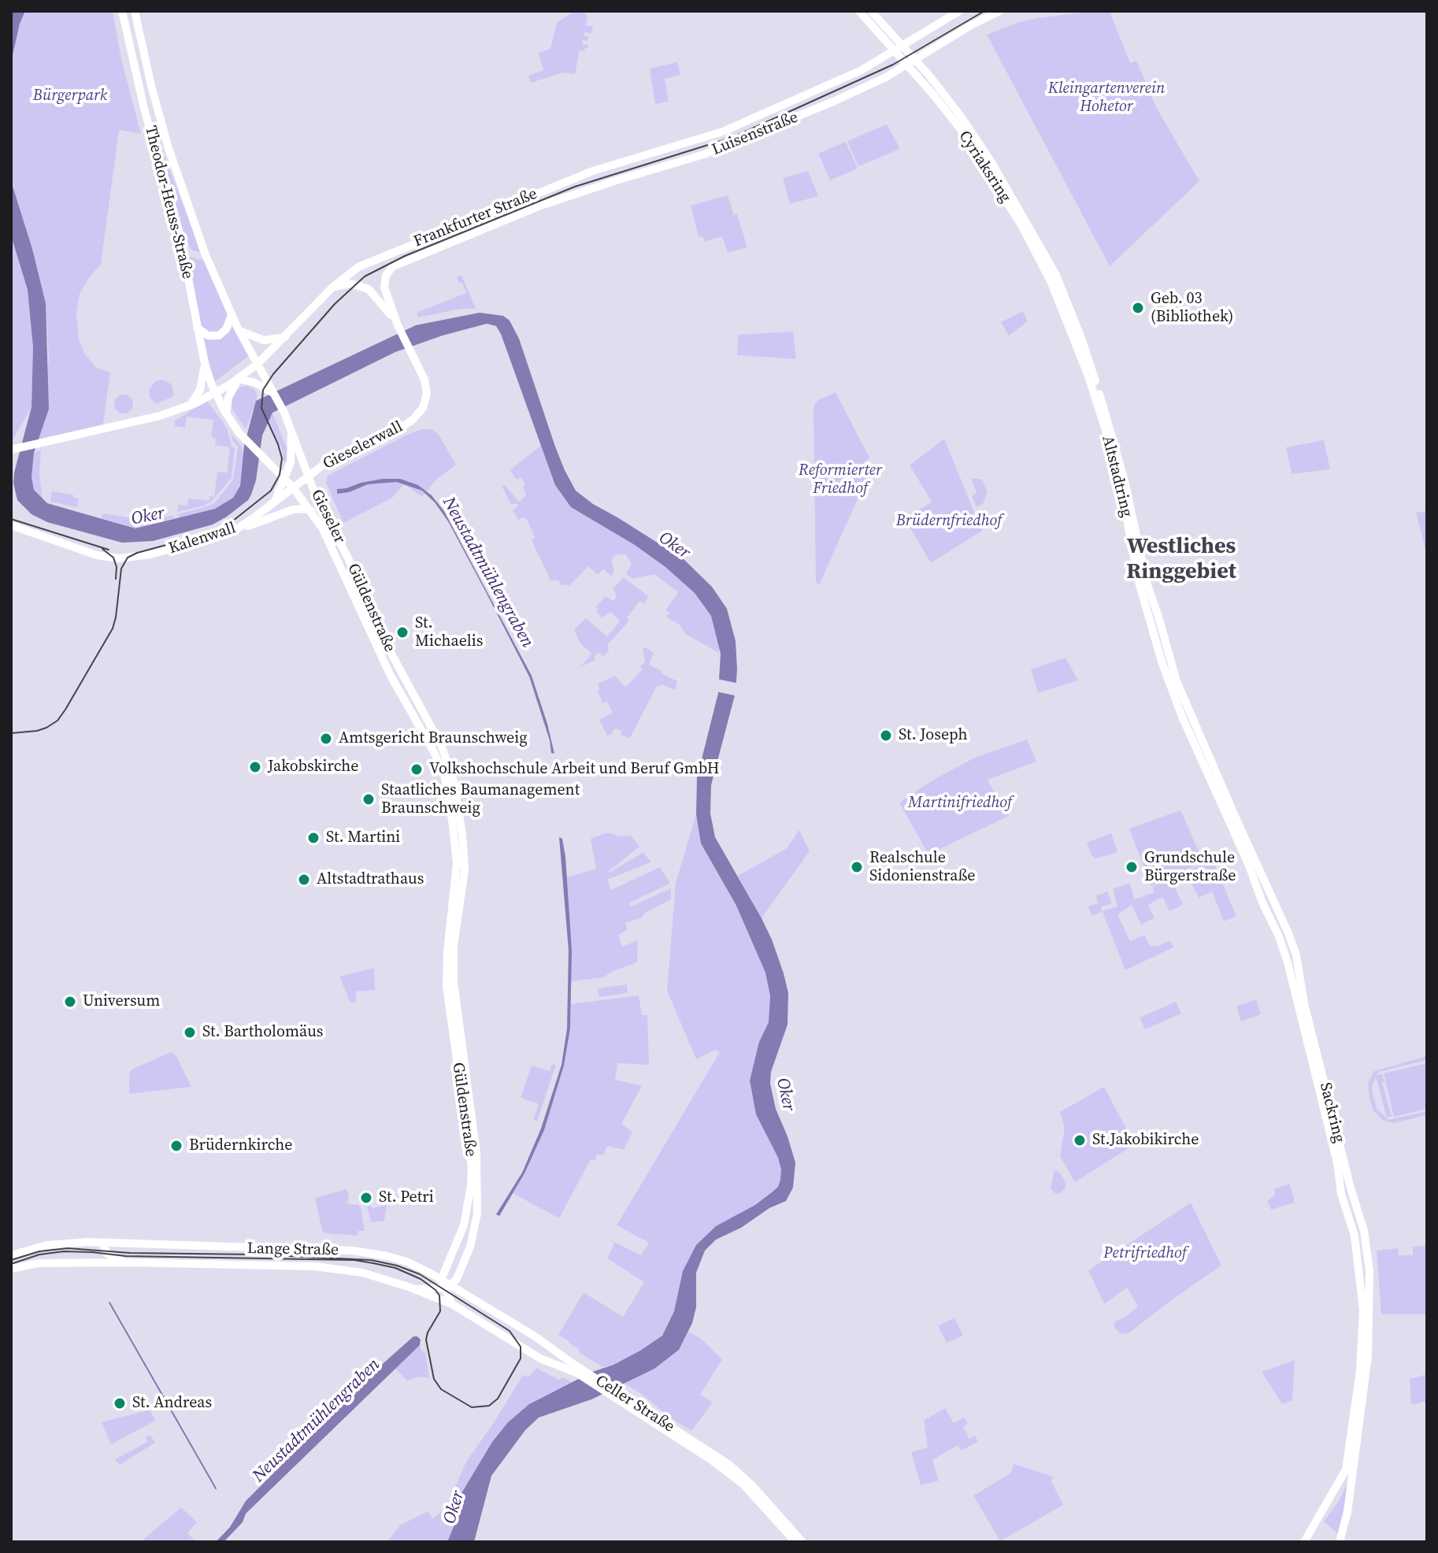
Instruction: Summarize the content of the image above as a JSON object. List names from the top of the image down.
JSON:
{
  "streets": {
    "main road": [
      "Luisenstraße",
      "Cyriaksring",
      "Theodor-Heuss-Straße",
      "Frankfurter Straße",
      "Gieselerwall",
      "Altstadtring",
      "Gieseler",
      "Kalenwall",
      "Güldenstraße",
      "Sackring",
      "Lange Straße",
      "Celler Straße"
    ]
  },
  "crossings": [
    ["Luisenstraße", "Cyriaksring"],
    ["Luisenstraße", "Frankfurter Straße"],
    ["Cyriaksring", "Altstadtring"],
    ["Theodor-Heuss-Straße", "Frankfurter Straße"],
    ["Theodor-Heuss-Straße", "Gieseler"],
    ["Frankfurter Straße", "Gieselerwall"],
    ["Gieselerwall", "Gieseler"],
    ["Gieselerwall", "Kalenwall"],
    ["Altstadtring", "Sackring"],
    ["Gieseler", "Kalenwall"],
    ["Gieseler", "Güldenstraße"],
    ["Güldenstraße", "Lange Straße"],
    ["Güldenstraße", "Celler Straße"],
    ["Lange Straße", "Celler Straße"]
  ],
  "districts": ["Westliches Ringgebiet"],
  "water": ["Oker", "Neustadtmühlengraben"],
  "parks": [
    "Kleingartenverein Hohetor",
    "Bürgerpark",
    "Reformierter Friedhof",
    "Brüdernfriedhof",
    "Martinifriedhof",
    "Petrifriedhof"
  ],
  "places": [
    "Geb. 03 (Bibliothek)",
    "St. Michaelis",
    "St. Joseph",
    "Amtsgericht Braunschweig",
    "Jakobskirche",
    "Volkshochschule Arbeit und Beruf GmbH",
    "Staatliches Baumanagement Braunschweig",
    "St. Martini",
    "Realschule Sidonienstraße",
    "Grundschule Bürgerstraße",
    "Altstadtrathaus",
    "Universum",
    "St. Bartholomäus",
    "St.Jakobikirche",
    "Brüdernkirche",
    "St. Petri",
    "St. Andreas"
  ]
}
